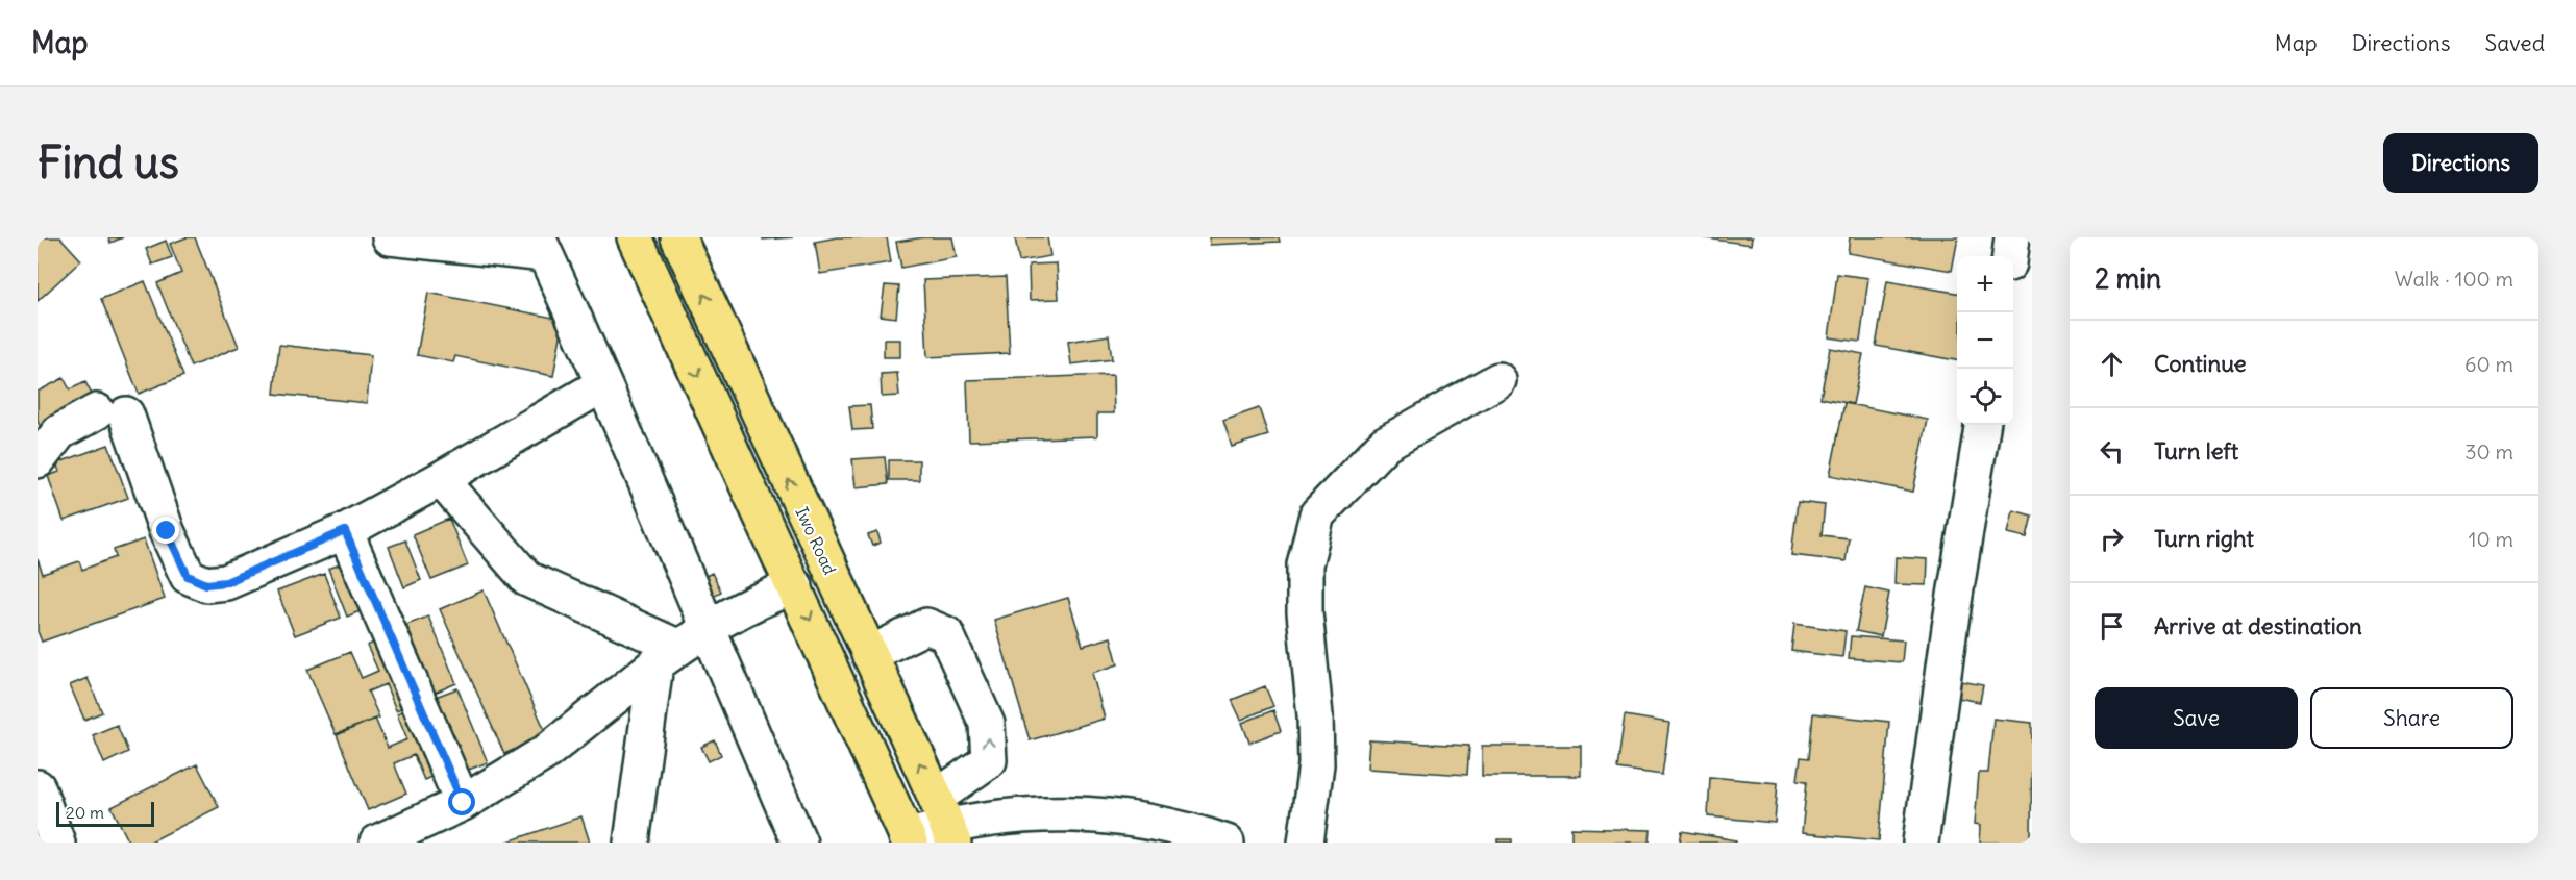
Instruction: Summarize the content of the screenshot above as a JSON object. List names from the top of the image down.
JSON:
{
  "streets": {
    "highway": ["Iwo Road"]
  },
  "scale_bar": "20 m",
  "page": {
    "header": "Map",
    "nav": ["Map", "Directions", "Saved"],
    "buttons": [
      "Directions",
      ["Save", "Share"]
    ],
    "title": "Find us",
    "heading": ["2 min", "Walk · 100 m"],
    "map_buttons": ["+", "−"],
    "list": [
      ["Continue", "60 m"],
      ["Turn left", "30 m"],
      ["Turn right", "10 m"],
      "Arrive at destination"
    ],
    "scale": "20 m"
  }
}
